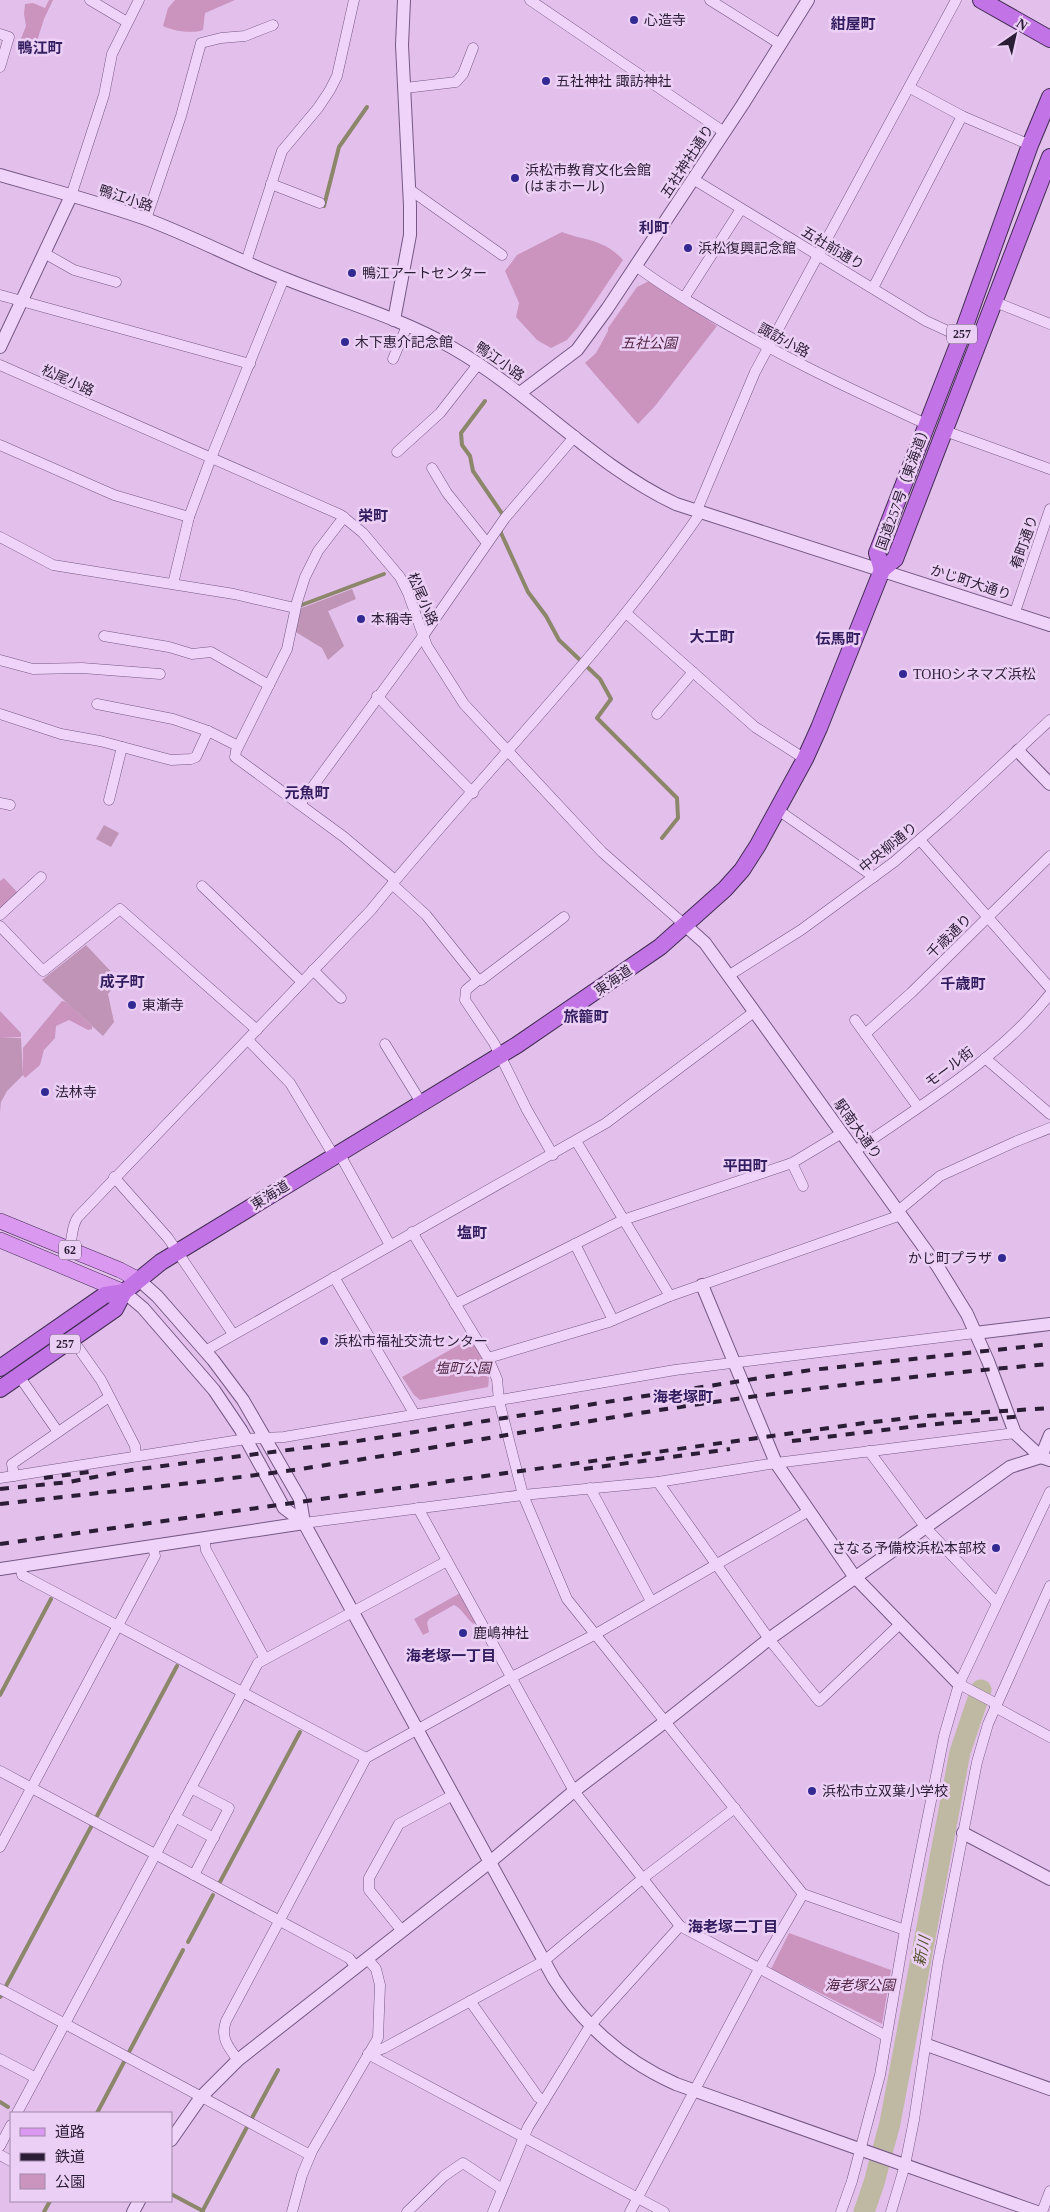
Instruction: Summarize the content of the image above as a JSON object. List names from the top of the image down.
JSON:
{
  "streets": {
    "highway": ["257", "国道257号（東海道）", "東海道"],
    "main road": ["62"],
    "street": [
      "五社神社通り",
      "鴨江小路",
      "五社前通り",
      "諏訪小路",
      "松尾小路",
      "肴町通り",
      "かじ町大通り",
      "中央柳通り",
      "千歳通り",
      "モール街",
      "駅南大通り"
    ]
  },
  "crossings": [
    ["五社神社通り", "鴨江小路"],
    ["五社神社通り", "五社前通り"],
    ["五社神社通り", "諏訪小路"],
    ["鴨江小路", "国道257号（東海道）"],
    ["鴨江小路", "かじ町大通り"],
    ["鴨江小路", "東海道"],
    ["五社前通り", "国道257号（東海道）"],
    ["257", "東海道"],
    ["257", "62"],
    ["諏訪小路", "国道257号（東海道）"],
    ["松尾小路", "東海道"],
    ["松尾小路", "駅南大通り"],
    ["国道257号（東海道）", "かじ町大通り"],
    ["国道257号（東海道）", "東海道"],
    ["肴町通り", "かじ町大通り"],
    ["かじ町大通り", "東海道"],
    ["中央柳通り", "駅南大通り"],
    ["東海道", "駅南大通り"],
    ["東海道", "62"],
    ["モール街", "駅南大通り"]
  ],
  "districts": [
    "紺屋町",
    "鴨江町",
    "利町",
    "栄町",
    "大工町",
    "伝馬町",
    "元魚町",
    "成子町",
    "千歳町",
    "旅籠町",
    "平田町",
    "塩町",
    "海老塚町",
    "海老塚一丁目",
    "海老塚二丁目"
  ],
  "water": ["新川"],
  "parks": ["五社公園", "塩町公園", "海老塚公園"],
  "places": [
    "心造寺",
    "五社神社 諏訪神社",
    "浜松市教育文化会館 (はまホール)",
    "浜松復興記念館",
    "鴨江アートセンター",
    "木下惠介記念館",
    "本稱寺",
    "TOHOシネマズ浜松",
    "東漸寺",
    "法林寺",
    "かじ町プラザ",
    "浜松市福祉交流センター",
    "さなる予備校浜松本部校",
    "鹿嶋神社",
    "浜松市立双葉小学校"
  ],
  "legend": ["道路", "鉄道", "公園"],
  "north": "top right"
}
